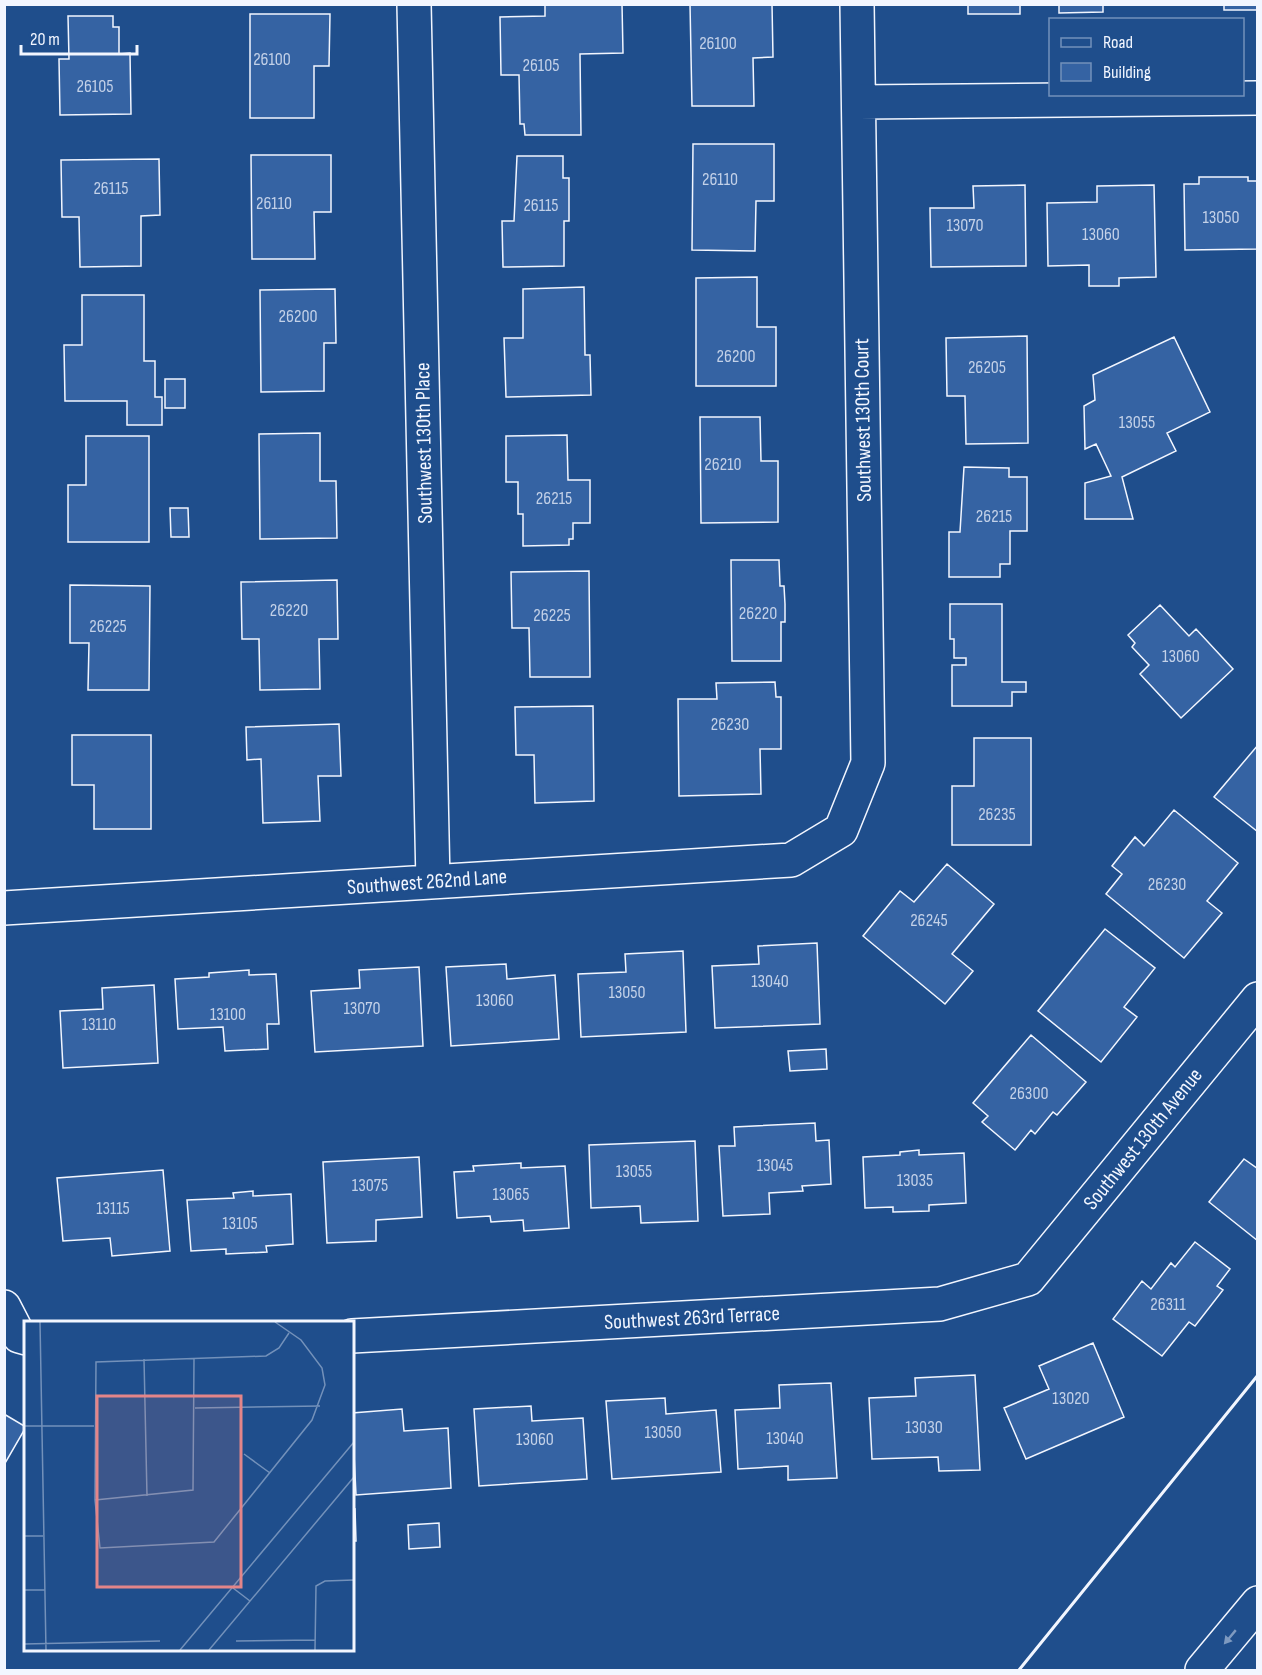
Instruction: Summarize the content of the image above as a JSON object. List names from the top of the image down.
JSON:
{
  "streets": {
    "main road": [
      "Southwest 130th Court",
      "Southwest 130th Place",
      "Southwest 262nd Lane",
      "Southwest 130th Avenue",
      "Southwest 263rd Terrace"
    ]
  },
  "crossings": [
    ["Southwest 130th Court", "Southwest 262nd Lane"],
    ["Southwest 130th Place", "Southwest 262nd Lane"],
    ["Southwest 130th Avenue", "Southwest 263rd Terrace"]
  ],
  "house_numbers": [
    "26100",
    "26100",
    "26105",
    "26105",
    "26110",
    "26115",
    "26110",
    "26115",
    "13050",
    "13070",
    "13060",
    "26200",
    "26200",
    "26205",
    "13055",
    "26210",
    "26215",
    "26215",
    "26220",
    "26220",
    "26225",
    "26225",
    "13060",
    "26230",
    "26235",
    "26230",
    "26245",
    "13040",
    "13050",
    "13060",
    "13070",
    "13100",
    "13110",
    "26300",
    "13045",
    "13055",
    "13035",
    "13075",
    "13065",
    "13115",
    "13105",
    "26311",
    "13020",
    "13030",
    "13050",
    "13040",
    "13060"
  ],
  "legend": ["Road", "Building"],
  "scale_bar": "20 m"
}
